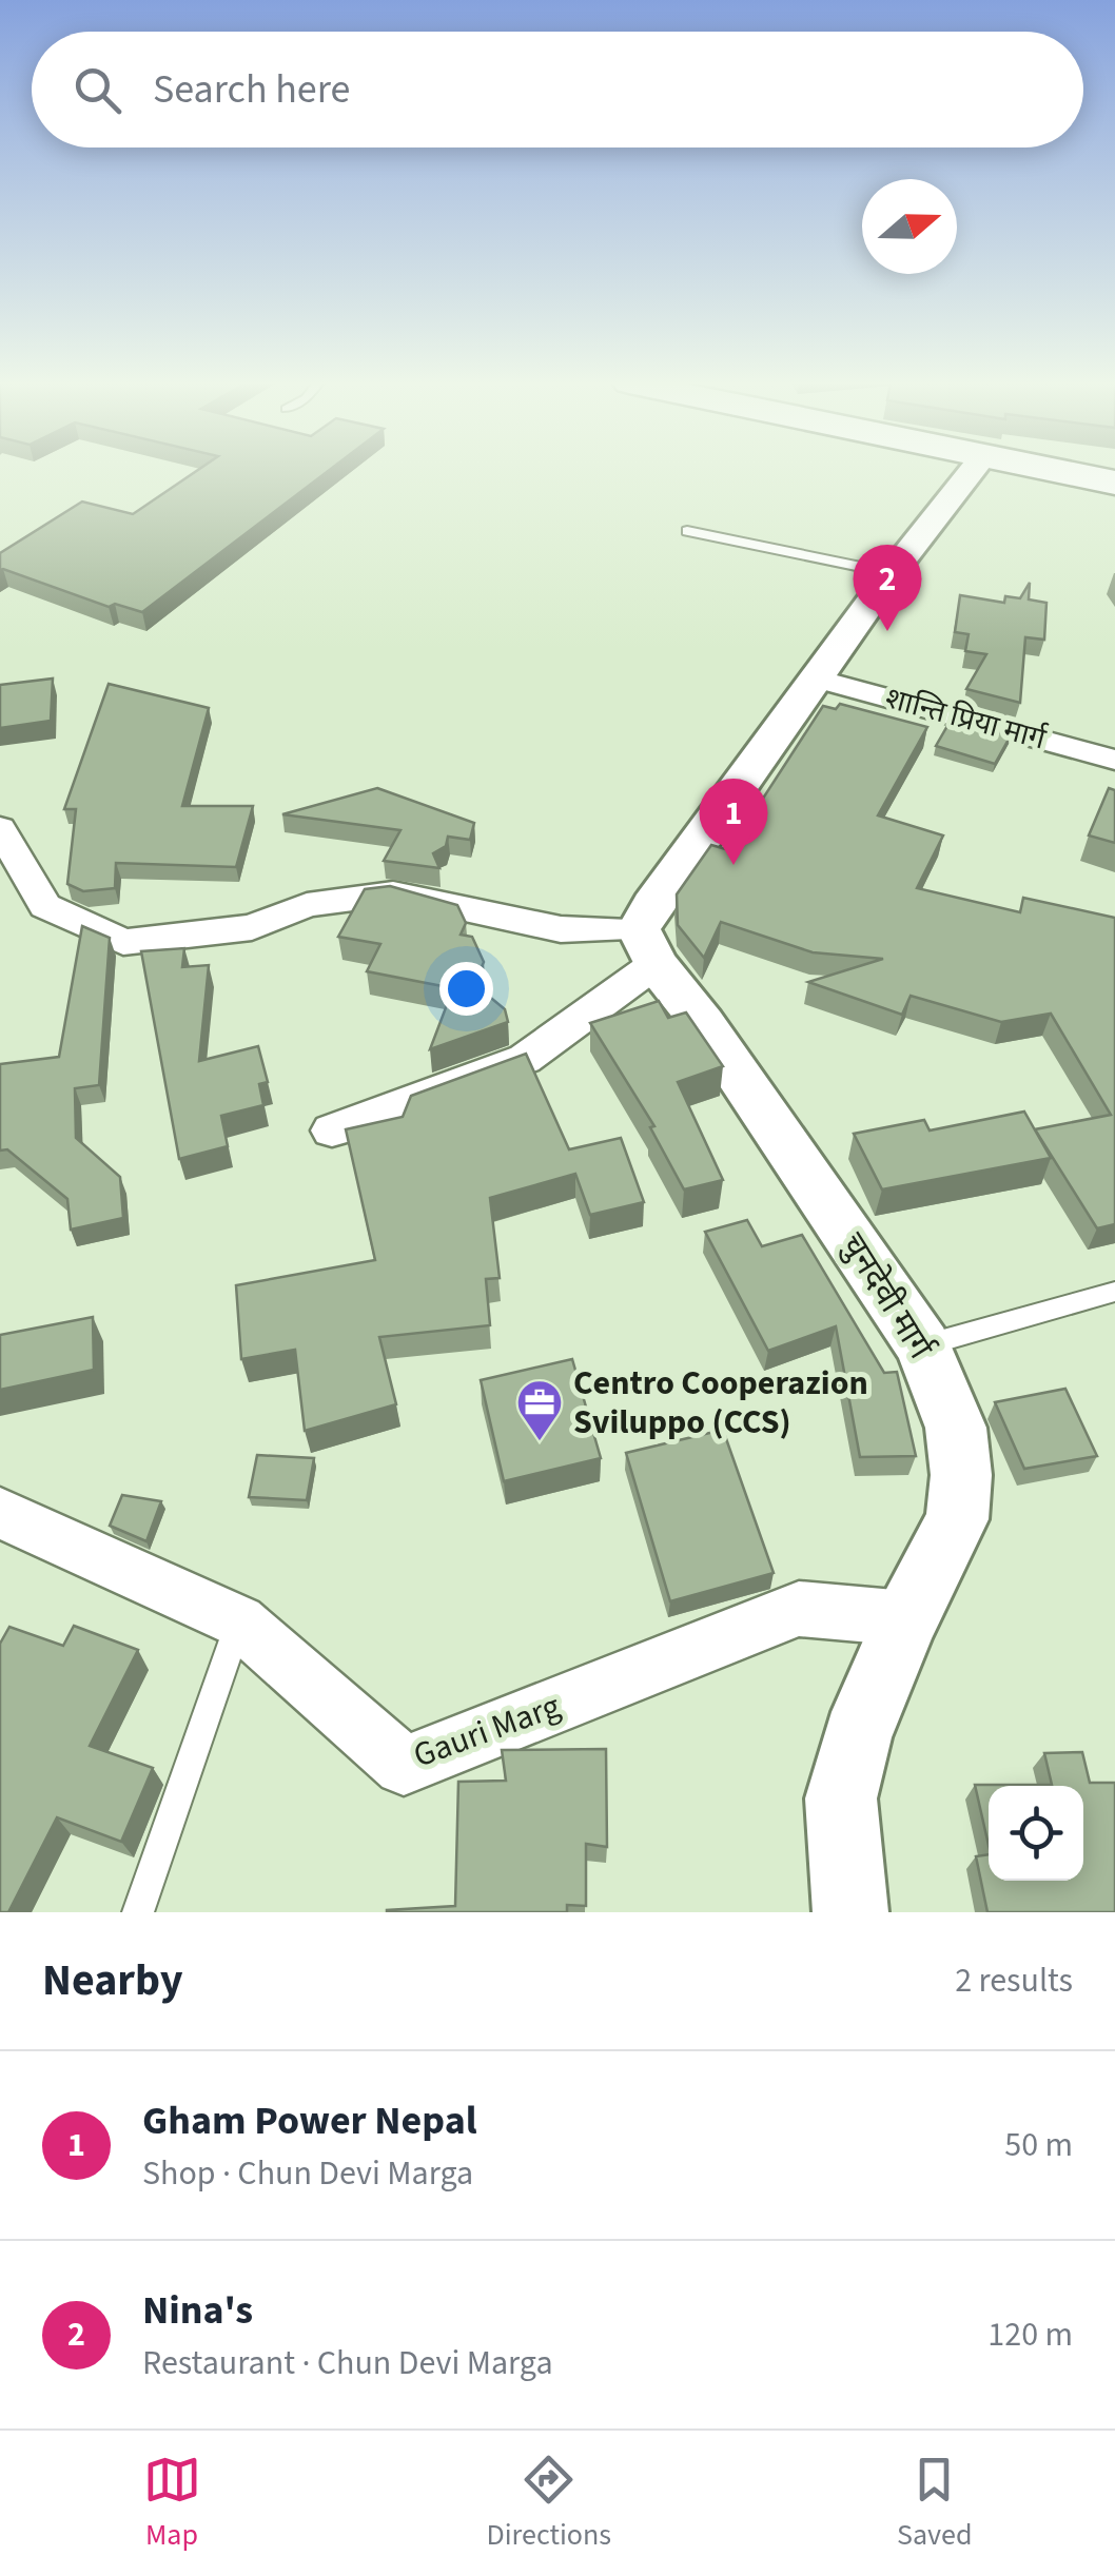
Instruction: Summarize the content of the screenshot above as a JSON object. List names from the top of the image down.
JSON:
{
  "streets": {
    "street": ["शान्ति प्रिया मार्ग", "चुनदेवी मार्ग", "Gauri Marg"]
  },
  "crossings": [
    ["चुनदेवी मार्ग", "Gauri Marg"]
  ],
  "places": {
    "office": ["Centro Cooperazion Sviluppo (CCS)"]
  },
  "north": "right",
  "page": {
    "search": "Search here",
    "pins": ["2", "1"],
    "heading": ["Nearby", "2 results"],
    "list": [
      {
        "mark": "1",
        "name": "Gham Power Nepal",
        "note": "Shop · Chun Devi Marga",
        "value": "50 m"
      },
      {
        "mark": "2",
        "name": "Nina's",
        "note": "Restaurant · Chun Devi Marga",
        "value": "120 m"
      }
    ],
    "nav": ["Map", "Directions", "Saved"]
  }
}
